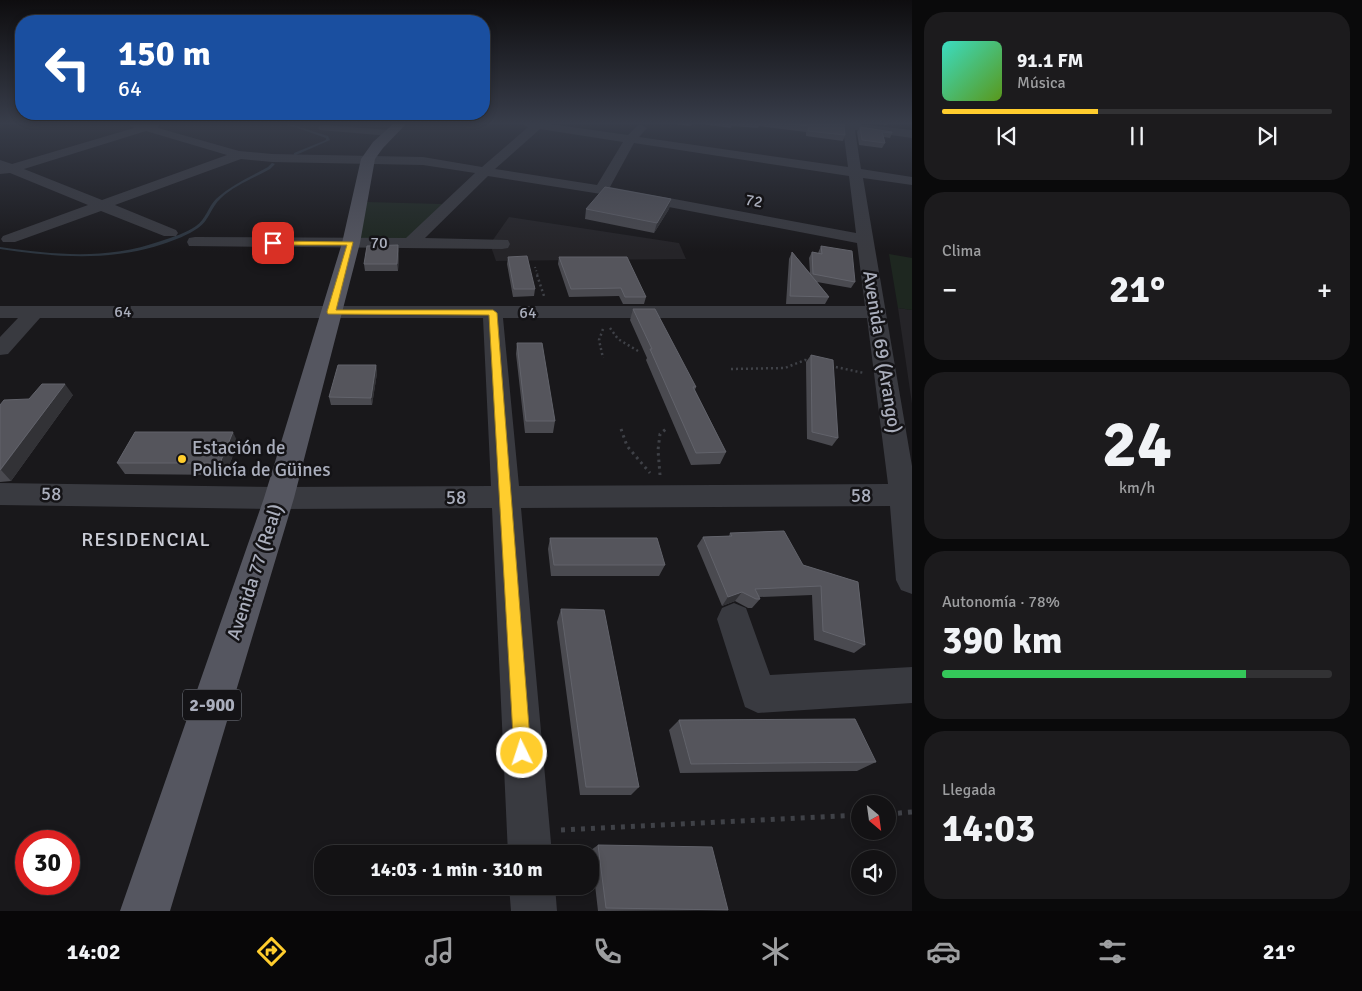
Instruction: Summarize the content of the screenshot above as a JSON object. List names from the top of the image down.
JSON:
{
  "streets": {
    "main road": ["Avenida 77 (Real)", "2-900"],
    "street": [
      "72",
      "70",
      "64",
      "Avenida 69 (Arango)",
      "58"
    ]
  },
  "crossings": [
    ["72", "Avenida 69 (Arango)"],
    ["70", "Avenida 77 (Real)"],
    ["64", "Avenida 69 (Arango)"],
    ["64", "Avenida 77 (Real)"],
    ["Avenida 69 (Arango)", "58"],
    ["58", "Avenida 77 (Real)"]
  ],
  "districts": ["RESIDENCIAL"],
  "places": ["Estación de Policía de Güines"],
  "north": "bottom right",
  "page": {
    "turn": ["150 m", "64"],
    "song": ["91.1 FM", "Música"],
    "tile": [
      "Clima",
      ["24", "km/h"],
      ["Autonomía · 78%", "390 km"],
      ["Llegada", "14:03"]
    ],
    "heat": ["−", "21°", "+"],
    "limit": "30",
    "trip": "14:03 · 1 min · 310 m",
    "tabs": ["14:02", "21°"]
  }
}
